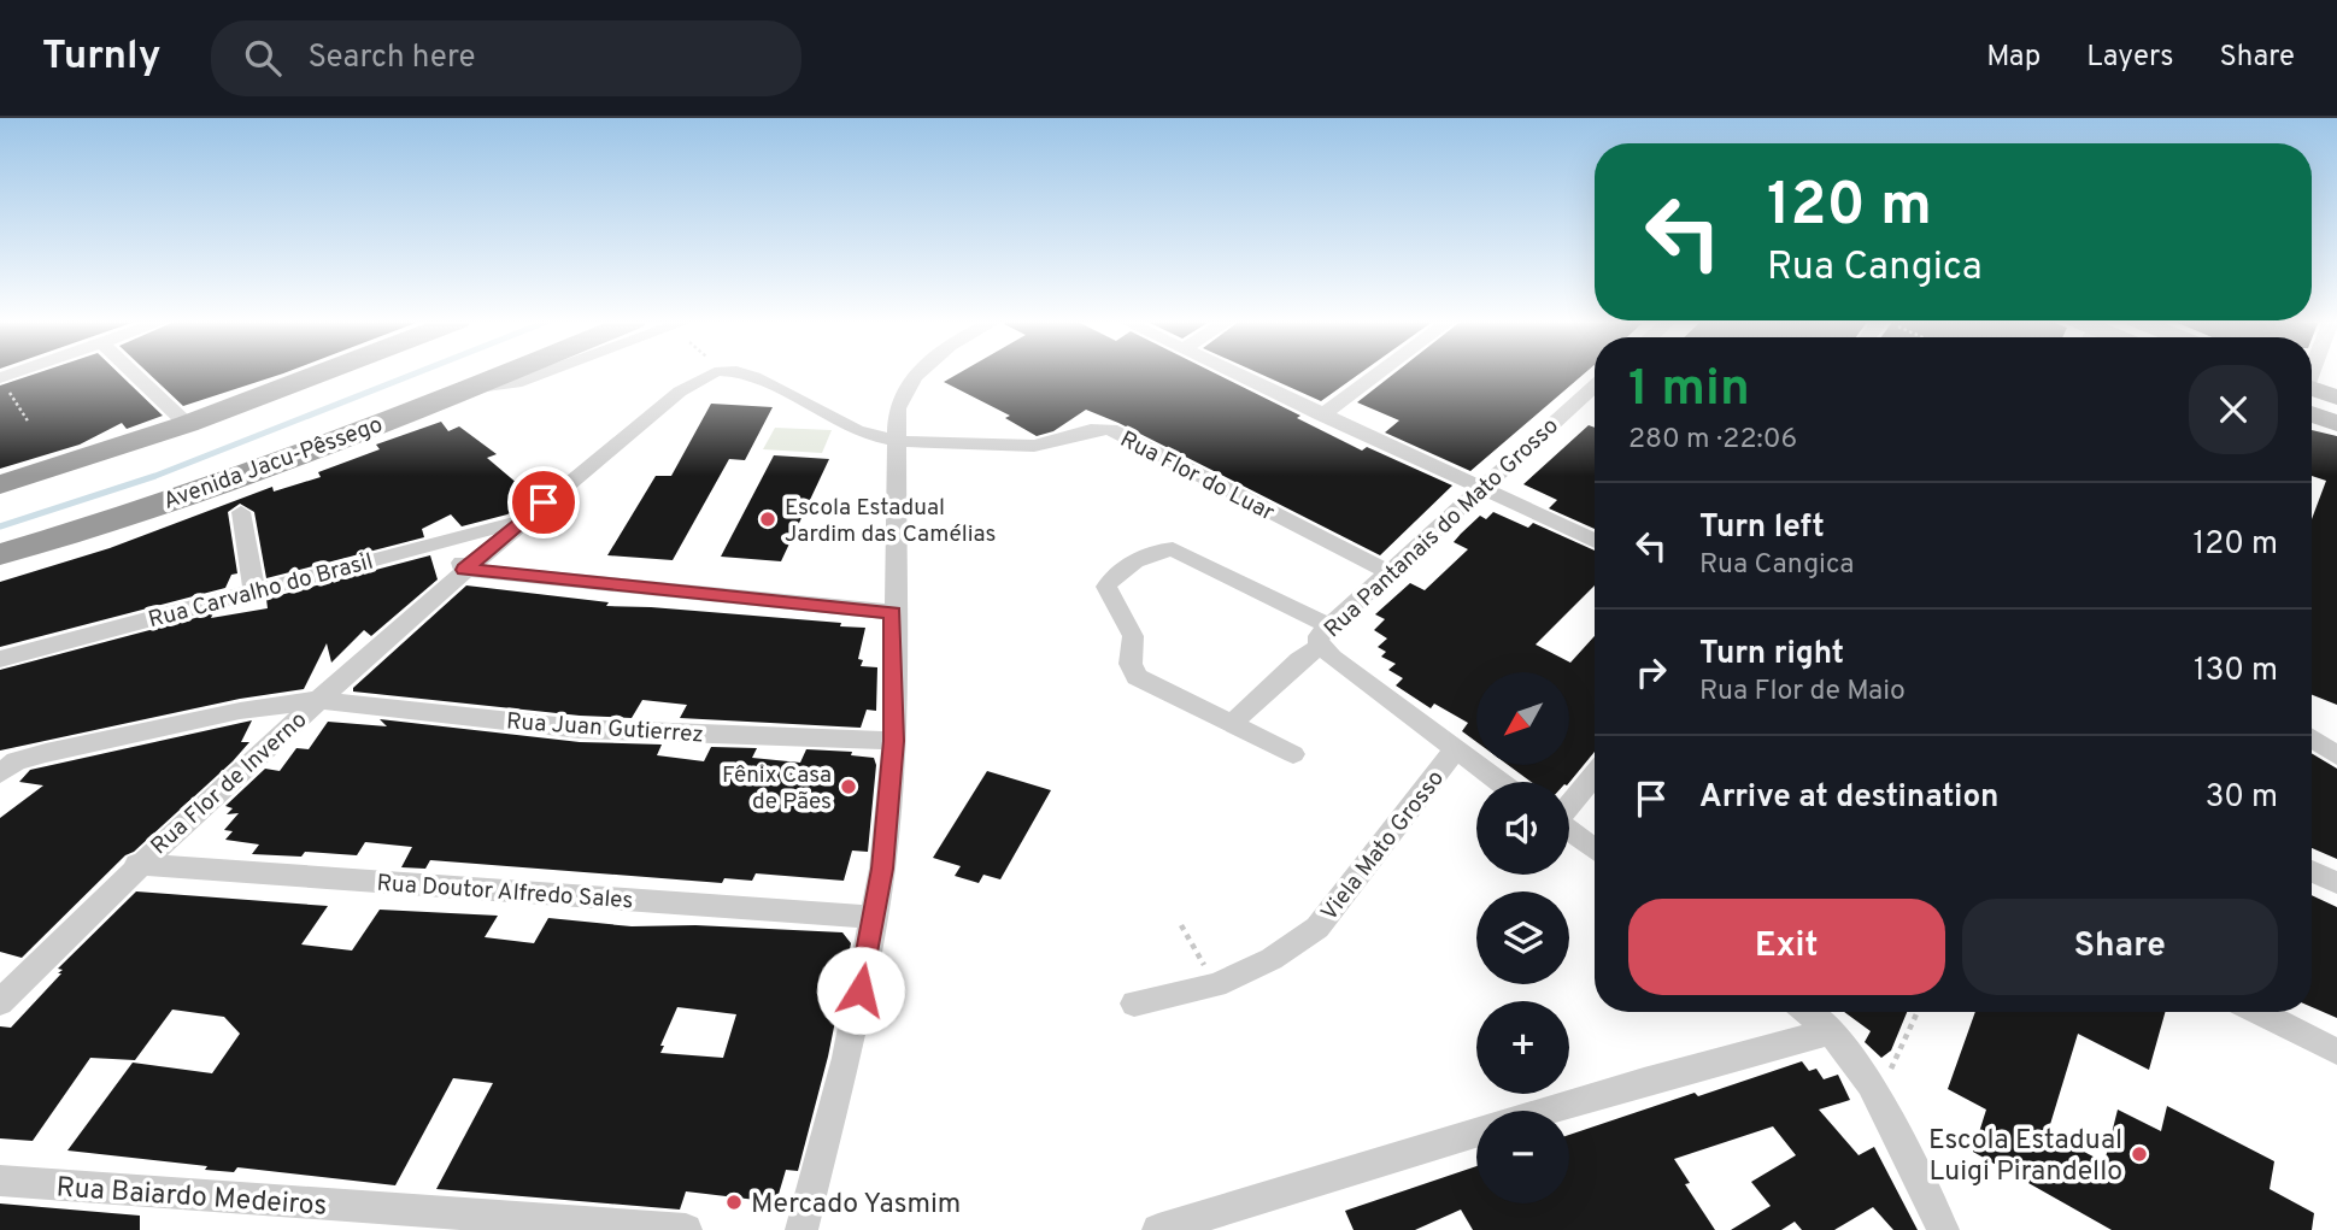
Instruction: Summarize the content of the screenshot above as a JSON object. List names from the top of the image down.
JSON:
{
  "streets": {
    "highway": ["Avenida Jacu-Pêssego"],
    "street": [
      "Rua Flor do Luar",
      "Rua Pantanais do Mato Grosso",
      "Rua Carvalho do Brasil",
      "Rua Juan Gutierrez",
      "Rua Flor de Inverno",
      "Viela Mato Grosso",
      "Rua Doutor Alfredo Sales",
      "Rua Baiardo Medeiros"
    ]
  },
  "crossings": [
    ["Rua Flor do Luar", "Rua Pantanais do Mato Grosso"],
    ["Rua Pantanais do Mato Grosso", "Viela Mato Grosso"],
    ["Rua Carvalho do Brasil", "Rua Flor de Inverno"],
    ["Rua Juan Gutierrez", "Rua Flor de Inverno"],
    ["Rua Flor de Inverno", "Rua Doutor Alfredo Sales"]
  ],
  "places": [
    "Escola Estadual Jardim das Camélias",
    "Fênix Casa de Pães",
    "Escola Estadual Luigi Pirandello",
    "Mercado Yasmim"
  ],
  "north": "bottom left",
  "page": {
    "header": "Turnly",
    "search": "Search here",
    "nav": ["Map", "Layers", "Share"],
    "turn": ["120 m", "Rua Cangica"],
    "heading": ["1 min", "280 m · 22:06"],
    "list": [
      {
        "name": "Turn left",
        "note": "Rua Cangica",
        "value": "120 m"
      },
      {
        "name": "Turn right",
        "note": "Rua Flor de Maio",
        "value": "130 m"
      },
      {
        "name": "Arrive at destination",
        "value": "30 m"
      }
    ],
    "map_buttons": ["+", "−"],
    "buttons": ["Exit", "Share"]
  }
}
